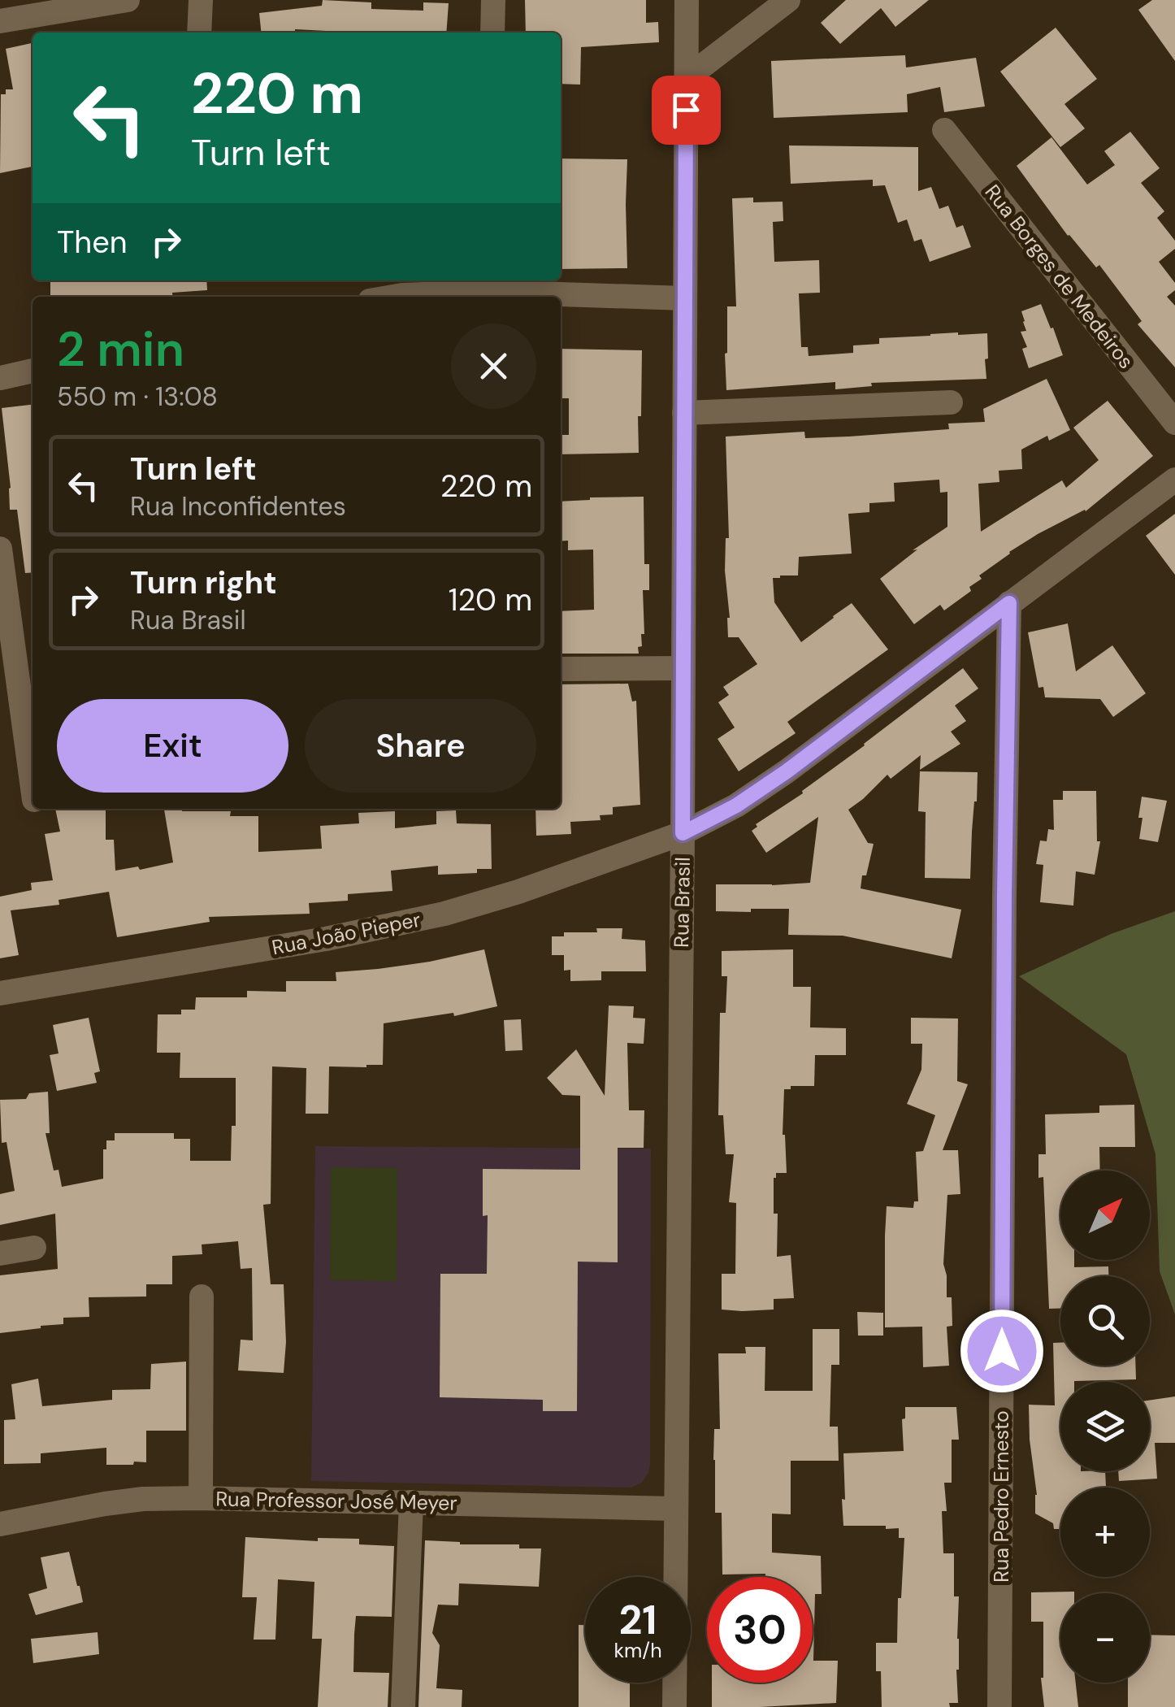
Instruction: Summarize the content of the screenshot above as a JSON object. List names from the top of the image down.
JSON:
{
  "streets": {
    "street": [
      "Rua Borges de Medeiros",
      "Rua Brasil",
      "Rua João Pieper",
      "Rua Pedro Ernesto",
      "Rua Professor José Meyer"
    ]
  },
  "crossings": [
    ["Rua Brasil", "Rua João Pieper"],
    ["Rua Brasil", "Rua Professor José Meyer"],
    ["Rua João Pieper", "Rua Pedro Ernesto"]
  ],
  "north": "top right",
  "page": {
    "turn": ["220 m", "Turn left"],
    "then": "Then",
    "heading": ["2 min", "550 m · 13:08"],
    "list": [
      {
        "name": "Turn left",
        "note": "Rua Inconfidentes",
        "value": "220 m"
      },
      {
        "name": "Turn right",
        "note": "Rua Brasil",
        "value": "120 m"
      }
    ],
    "buttons": ["Exit", "Share"],
    "map_buttons": ["+", "−"],
    "speed": "21 km/h",
    "limit": "30"
  }
}
